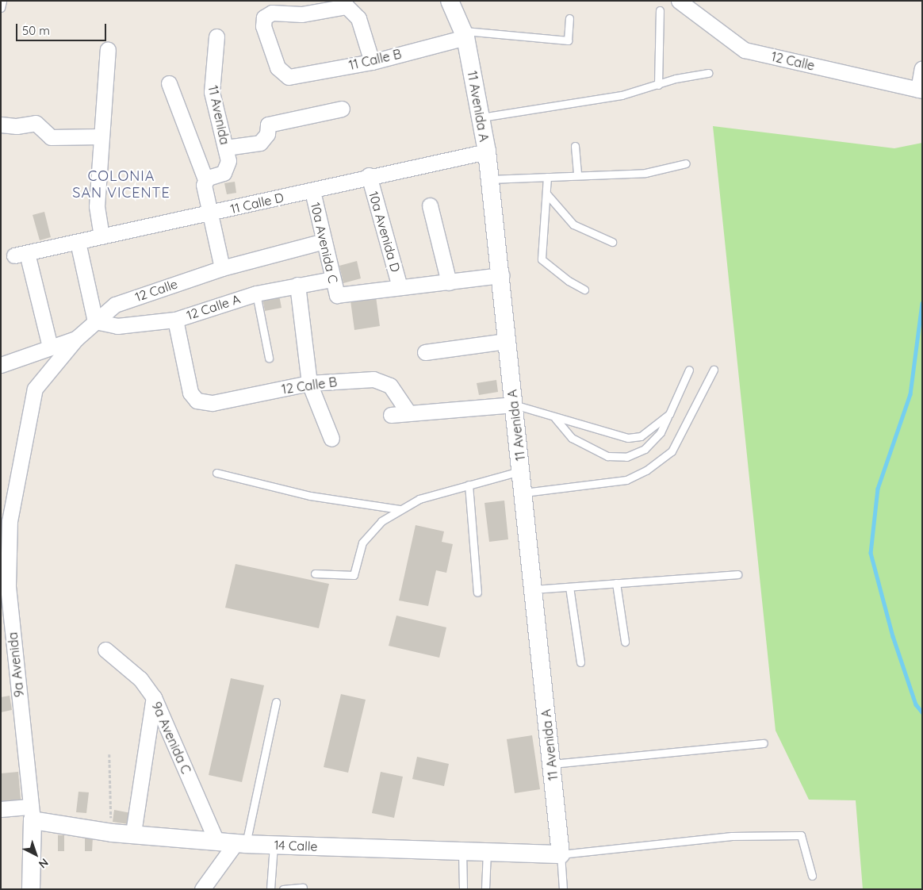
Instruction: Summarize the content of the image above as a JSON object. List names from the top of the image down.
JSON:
{
  "streets": {
    "street": [
      "11 Calle B",
      "12 Calle",
      "11 Avenida A",
      "11 Avenida",
      "11 Calle D",
      "10a Avenida D",
      "10a Avenida C",
      "12 Calle A",
      "12 Calle B",
      "9a Avenida",
      "9a Avenida C",
      "14 Calle"
    ]
  },
  "crossings": [
    ["11 Calle B", "11 Avenida A"],
    ["12 Calle", "11 Calle D"],
    ["12 Calle", "10a Avenida C"],
    ["12 Calle", "12 Calle A"],
    ["12 Calle", "9a Avenida"],
    ["11 Avenida A", "11 Calle D"],
    ["11 Avenida A", "14 Calle"],
    ["11 Calle D", "10a Avenida D"],
    ["11 Calle D", "10a Avenida C"],
    ["10a Avenida D", "10a Avenida C"],
    ["10a Avenida C", "12 Calle A"],
    ["12 Calle A", "12 Calle B"],
    ["9a Avenida", "14 Calle"],
    ["9a Avenida C", "14 Calle"]
  ],
  "districts": ["COLONIA SAN VICENTE"],
  "scale_bar": "50 m",
  "north": "bottom right"
}
